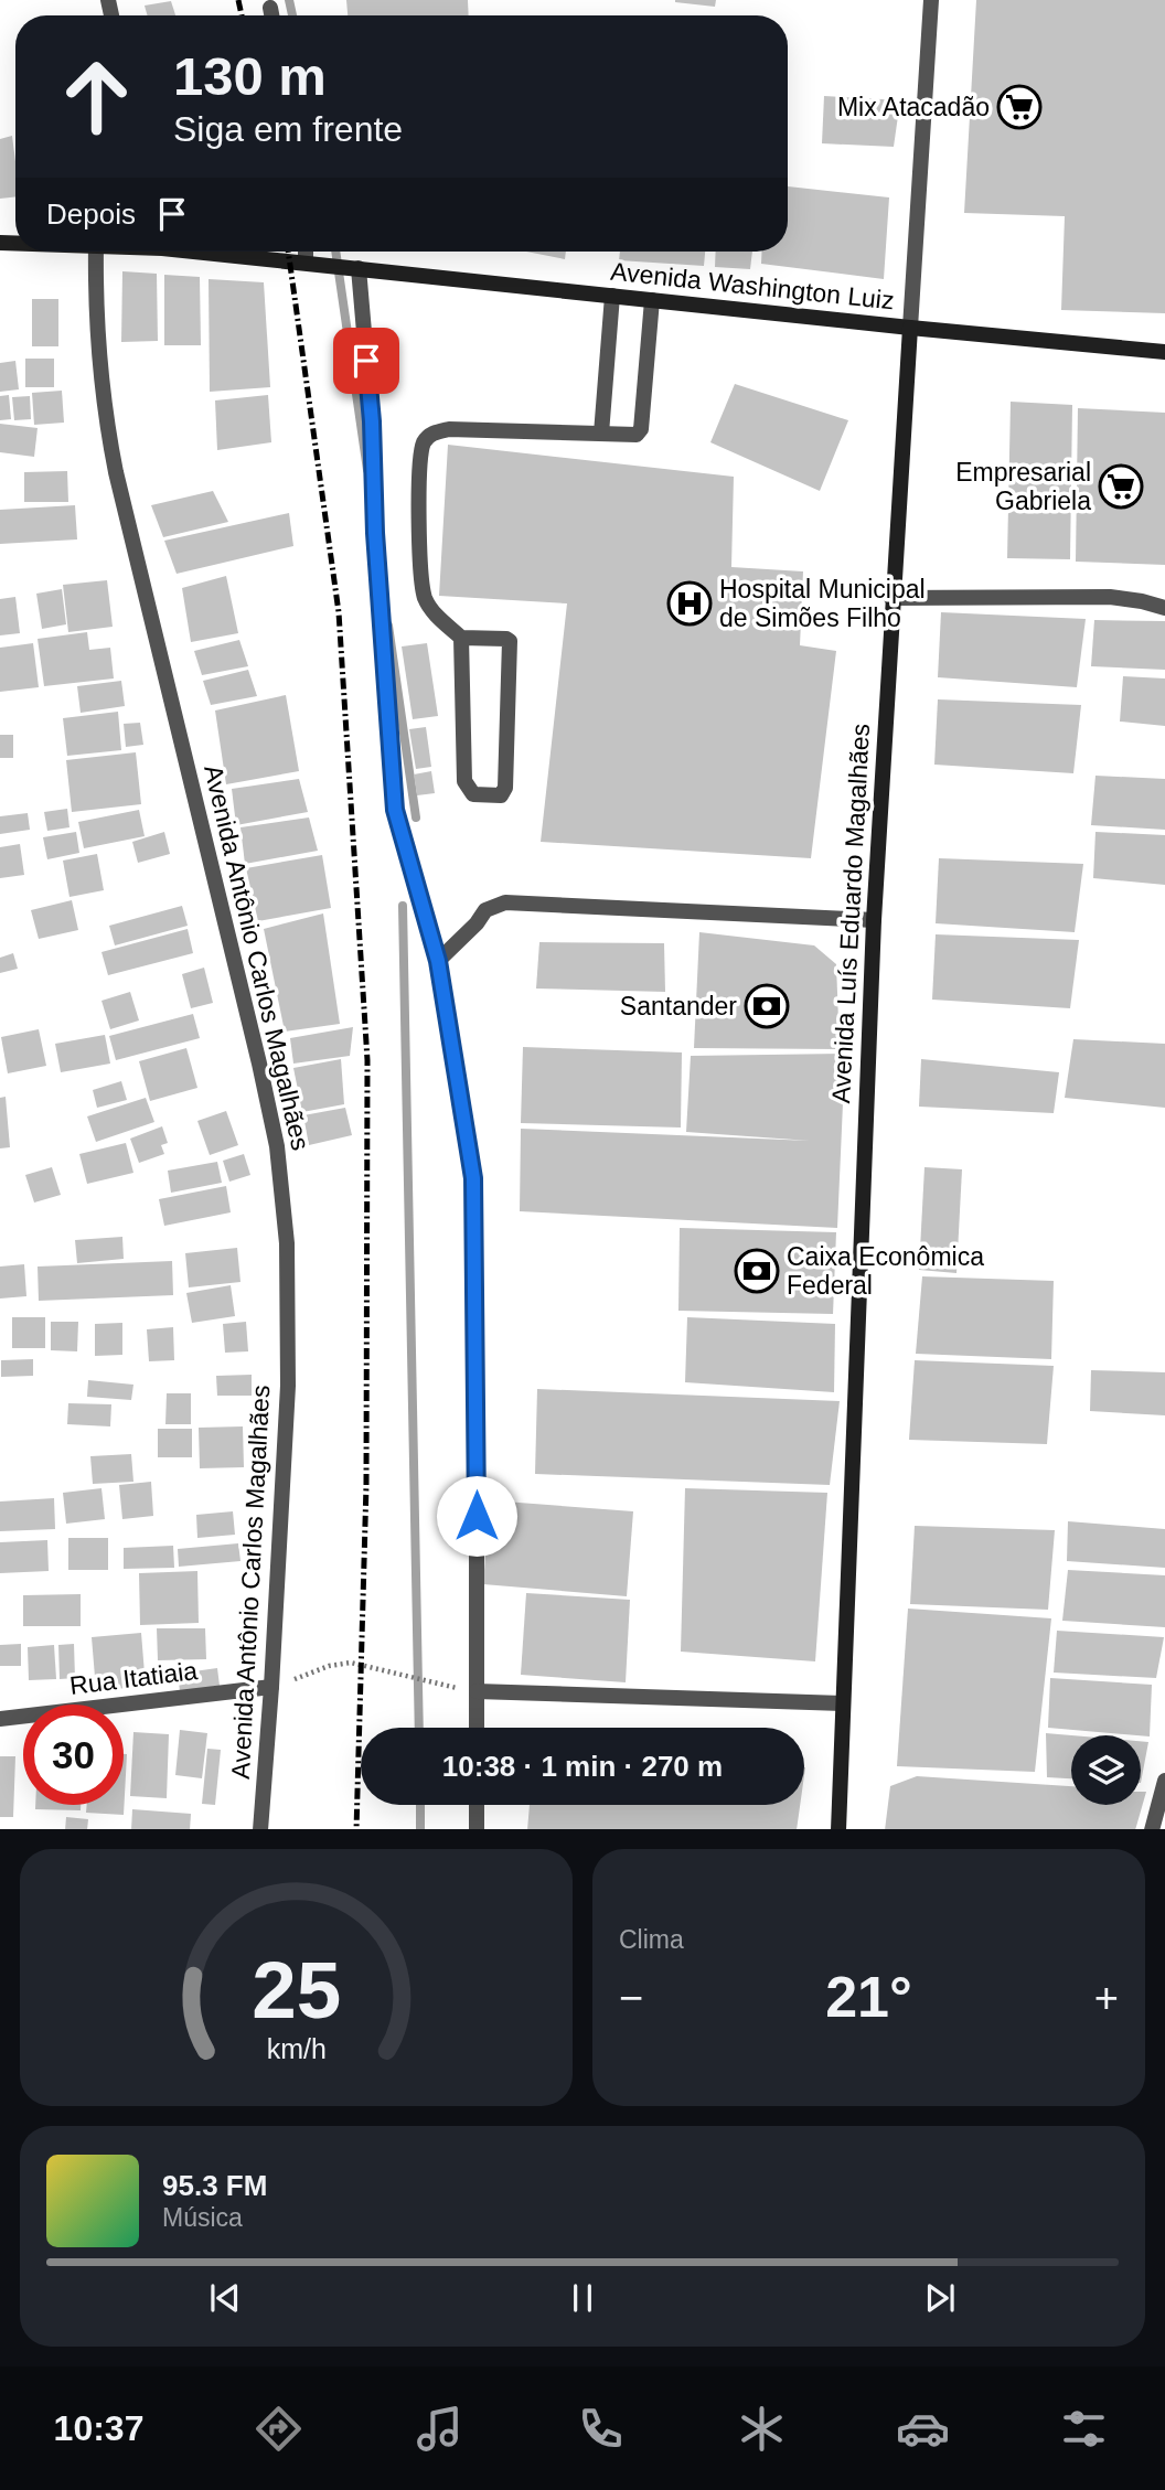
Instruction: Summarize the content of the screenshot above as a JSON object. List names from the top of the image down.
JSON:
{
  "streets": {
    "main road": ["Avenida Washington Luiz", "Avenida Luís Eduardo Magalhães"],
    "street": ["Avenida Antônio Carlos Magalhães", "Rua Itatiaia"]
  },
  "crossings": [
    ["Avenida Washington Luiz", "Avenida Luís Eduardo Magalhães"],
    ["Avenida Antônio Carlos Magalhães", "Rua Itatiaia"]
  ],
  "places": {
    "supermarket": ["Mix Atacadão", "Empresarial Gabriela"],
    "hospital": ["Hospital Municipal de Simões Filho"],
    "bank": ["Santander", "Caixa Econômica Federal"]
  },
  "page": {
    "turn": ["130 m", "Siga em frente"],
    "then": "Depois",
    "limit": "30",
    "trip": "10:38 · 1 min · 270 m",
    "tile": "Clima",
    "heat": ["−", "21°", "+"],
    "song": ["95.3 FM", "Música"],
    "tabs": "10:37",
    "gauge": ["25", "km/h"]
  }
}
